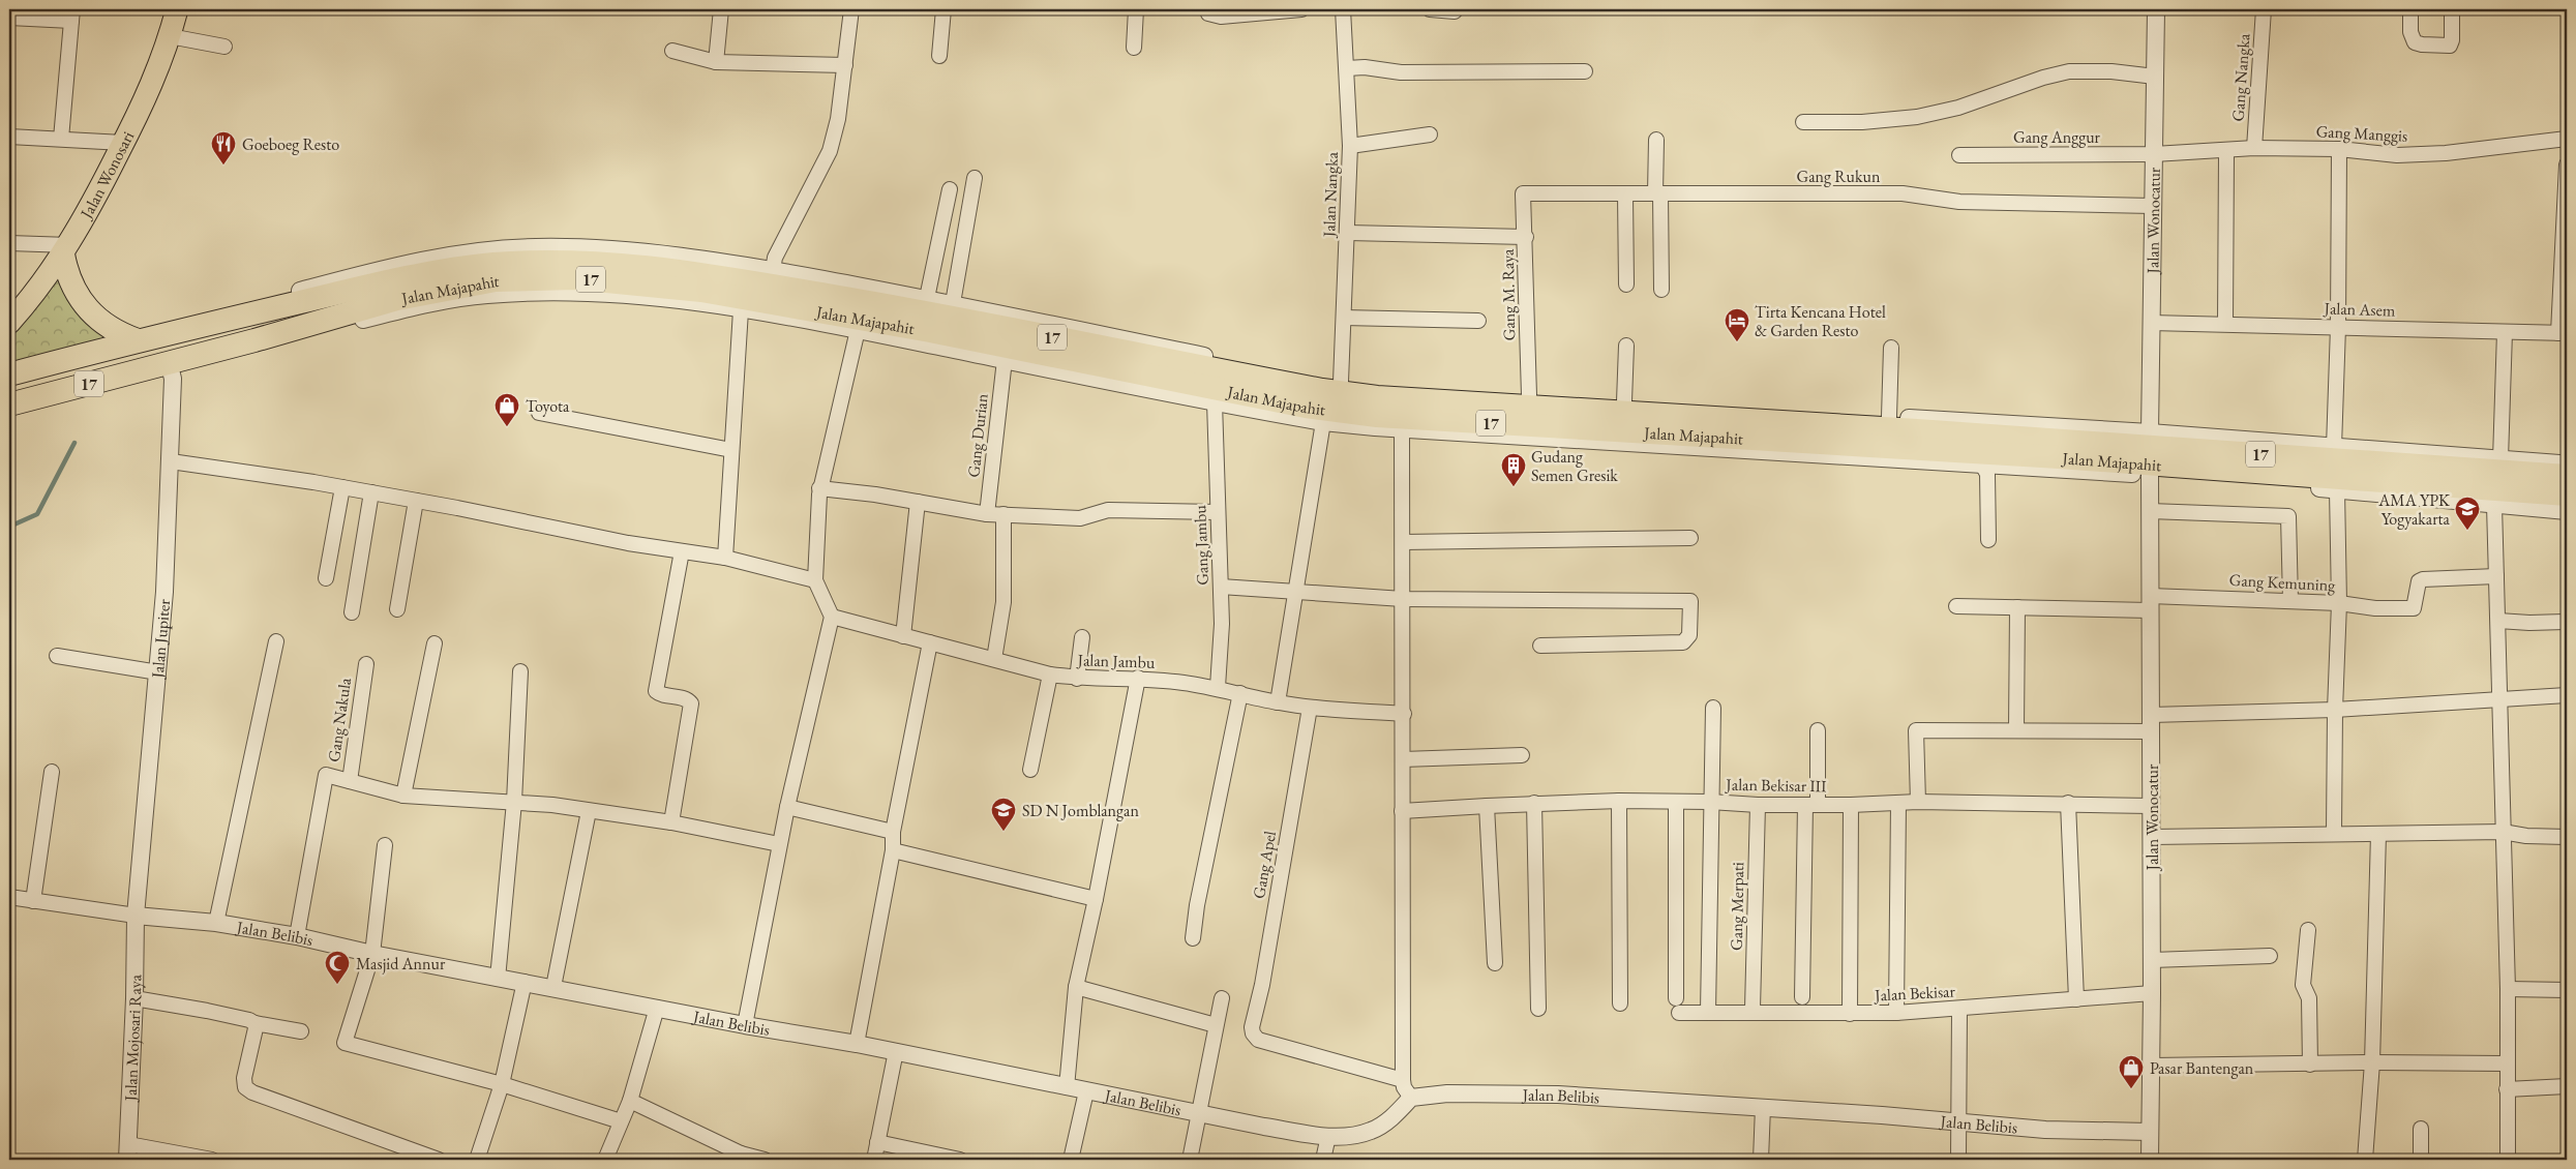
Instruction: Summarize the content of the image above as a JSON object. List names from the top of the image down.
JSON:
{
  "streets": {
    "highway": ["17", "Jalan Majapahit"],
    "main road": ["Jalan Wonosari"],
    "street": [
      "Gang Nangka",
      "Gang Manggis",
      "Gang Anggur",
      "Gang Rukun",
      "Jalan Nangka",
      "Jalan Wonocatur",
      "Gang M. Raya",
      "Jalan Asem",
      "Gang Durian",
      "Gang Jambu",
      "Gang Kemuning",
      "Jalan Jupiter",
      "Jalan Jambu",
      "Gang Nakula",
      "Jalan Bekisar III",
      "Gang Apel",
      "Gang Merpati",
      "Jalan Belibis",
      "Jalan Bekisar",
      "Jalan Mojosari Raya"
    ]
  },
  "crossings": [
    ["Gang Nangka", "Gang Manggis"],
    ["Gang Manggis", "Gang Anggur"],
    ["Gang Manggis", "Jalan Wonocatur"],
    ["Gang Anggur", "Jalan Wonocatur"],
    ["Gang Rukun", "Jalan Wonocatur"],
    ["Gang Rukun", "Gang M. Raya"],
    ["Jalan Wonocatur", "Jalan Asem"],
    ["Jalan Wonocatur", "Gang Kemuning"],
    ["Jalan Wonocatur", "Jalan Bekisar III"],
    ["Jalan Wonocatur", "Jalan Belibis"],
    ["Jalan Wonocatur", "Jalan Bekisar"],
    ["Jalan Majapahit", "Jalan Jupiter"],
    ["Gang Jambu", "Jalan Jambu"],
    ["Jalan Jupiter", "Jalan Belibis"],
    ["Jalan Jupiter", "Jalan Mojosari Raya"],
    ["Jalan Jambu", "Gang Apel"],
    ["Jalan Bekisar III", "Gang Merpati"],
    ["Jalan Belibis", "Jalan Mojosari Raya"]
  ],
  "places": {
    "restaurant": ["Goeboeg Resto"],
    "hotel": ["Tirta Kencana Hotel & Garden Resto"],
    "shop": ["Toyota", "Pasar Bantengan"],
    "building": ["Gudang Semen Gresik"],
    "school or university": ["AMA YPK Yogyakarta", "SD N Jomblangan"],
    "mosque": ["Masjid Annur"]
  }
}
